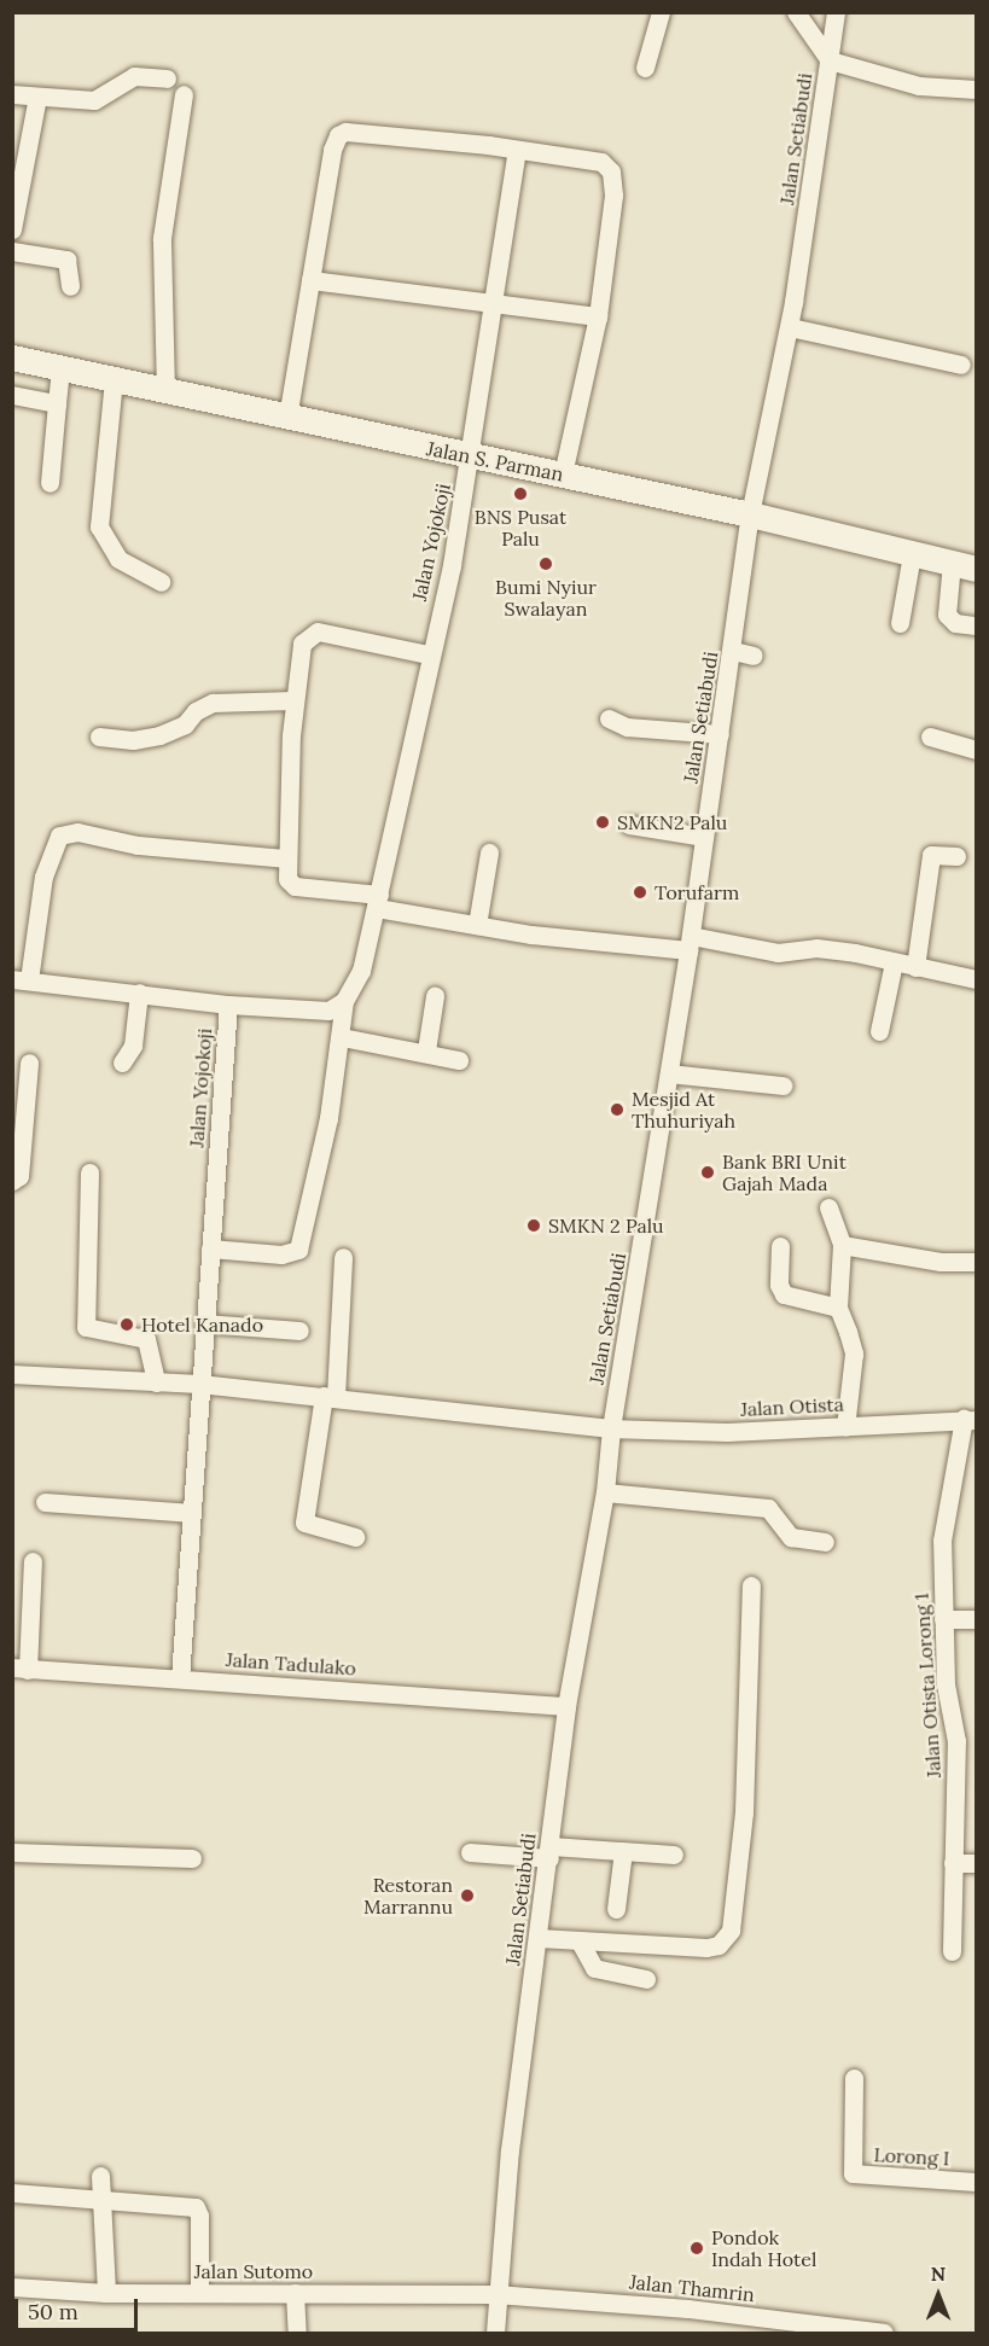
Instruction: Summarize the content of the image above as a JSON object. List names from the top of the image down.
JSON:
{
  "streets": {
    "street": [
      "Jalan Setiabudi",
      "Jalan S. Parman",
      "Jalan Yojokoji",
      "Jalan Otista",
      "Jalan Tadulako",
      "Jalan Otista Lorong 1",
      "Lorong I",
      "Jalan Sutomo",
      "Jalan Thamrin"
    ]
  },
  "crossings": [
    ["Jalan Setiabudi", "Jalan S. Parman"],
    ["Jalan Setiabudi", "Jalan Otista"],
    ["Jalan Setiabudi", "Jalan Tadulako"],
    ["Jalan Setiabudi", "Jalan Sutomo"],
    ["Jalan Setiabudi", "Jalan Thamrin"],
    ["Jalan S. Parman", "Jalan Yojokoji"],
    ["Jalan Yojokoji", "Jalan Otista"],
    ["Jalan Yojokoji", "Jalan Tadulako"],
    ["Jalan Otista", "Jalan Otista Lorong 1"],
    ["Jalan Sutomo", "Jalan Thamrin"]
  ],
  "places": [
    "BNS Pusat Palu",
    "Bumi Nyiur Swalayan",
    "SMKN2 Palu",
    "Torufarm",
    "Mesjid At Thuhuriyah",
    "Bank BRI Unit Gajah Mada",
    "SMKN 2 Palu",
    "Hotel Kanado",
    "Restoran Marrannu",
    "Pondok Indah Hotel"
  ],
  "scale_bar": "50 m",
  "north": "top"
}
